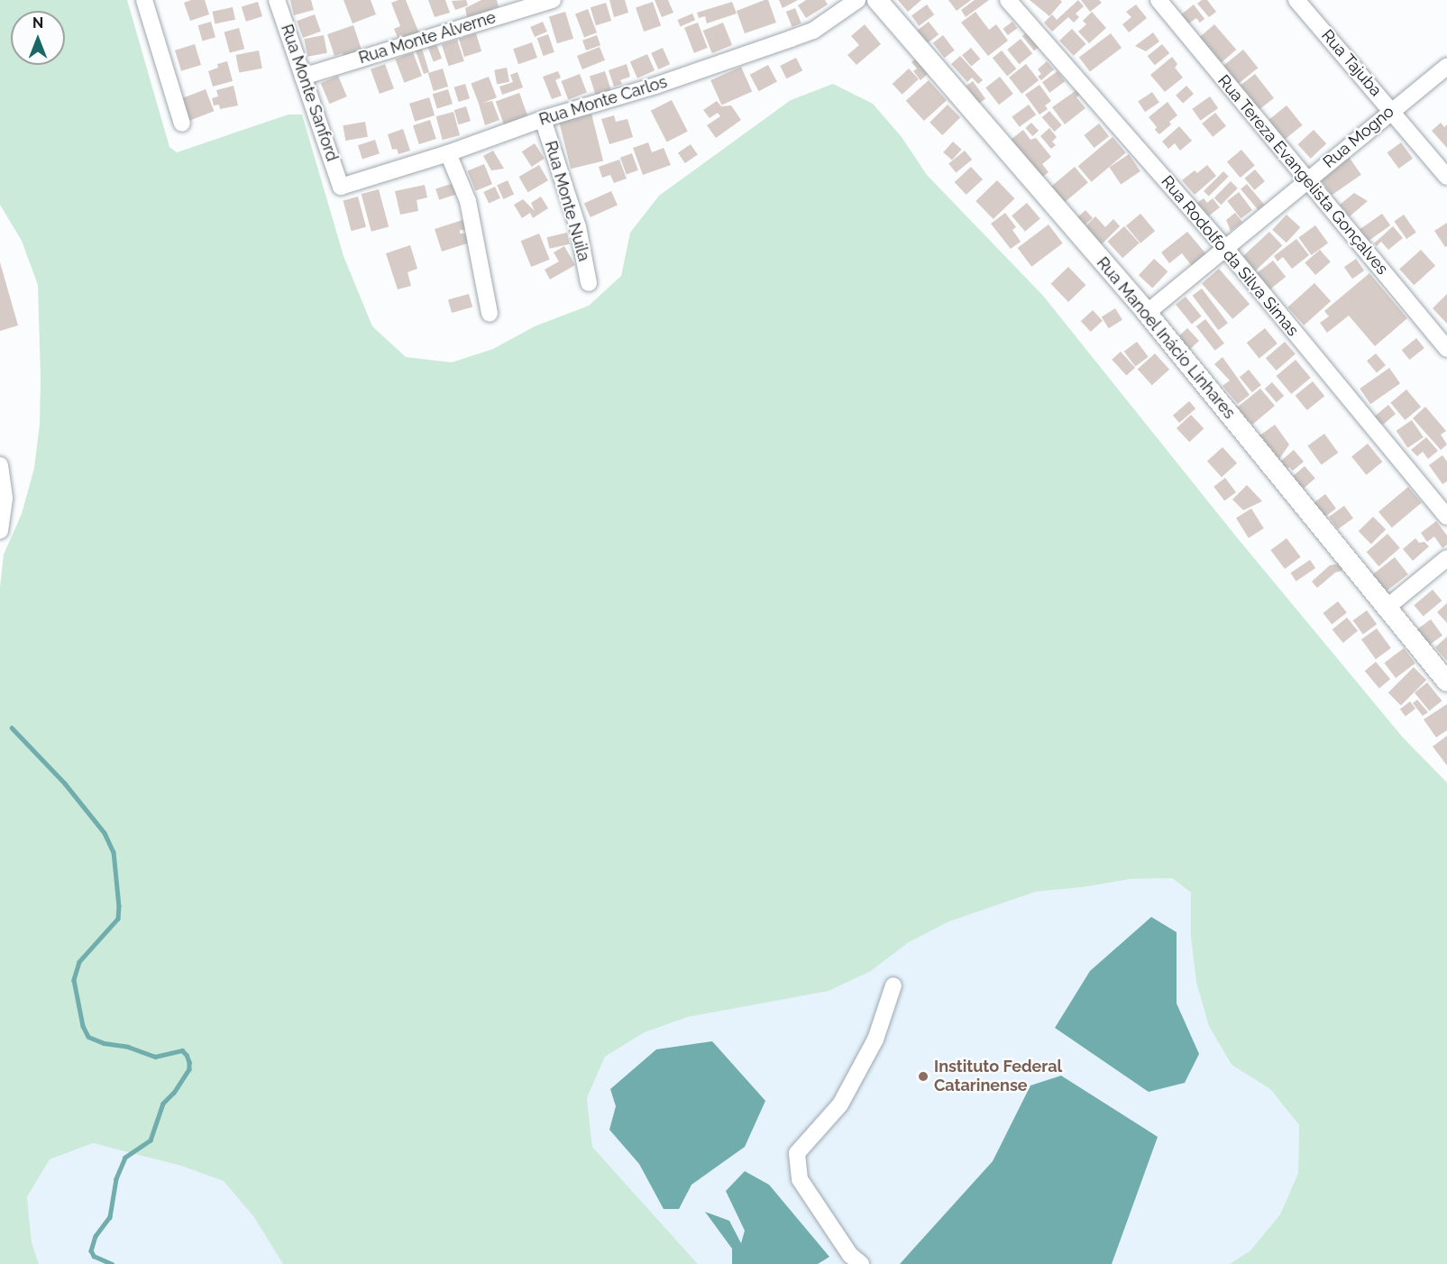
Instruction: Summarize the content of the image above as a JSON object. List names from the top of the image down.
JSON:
{
  "streets": {
    "main road": ["Rua Manoel Inácio Linhares"],
    "street": [
      "Rua Monte Alverne",
      "Rua Tajuba",
      "Rua Monte Sanford",
      "Rua Monte Carlos",
      "Rua Mogno",
      "Rua Tereza Evangelista Gonçalves",
      "Rua Monte Nuila",
      "Rua Rodolfo da Silva Simas"
    ]
  },
  "crossings": [
    ["Rua Monte Alverne", "Rua Monte Sanford"],
    ["Rua Tajuba", "Rua Mogno"],
    ["Rua Monte Sanford", "Rua Monte Carlos"],
    ["Rua Monte Carlos", "Rua Monte Nuila"],
    ["Rua Mogno", "Rua Tereza Evangelista Gonçalves"],
    ["Rua Mogno", "Rua Rodolfo da Silva Simas"],
    ["Rua Mogno", "Rua Manoel Inácio Linhares"]
  ],
  "places": ["Instituto Federal Catarinense"],
  "north": "top"
}
